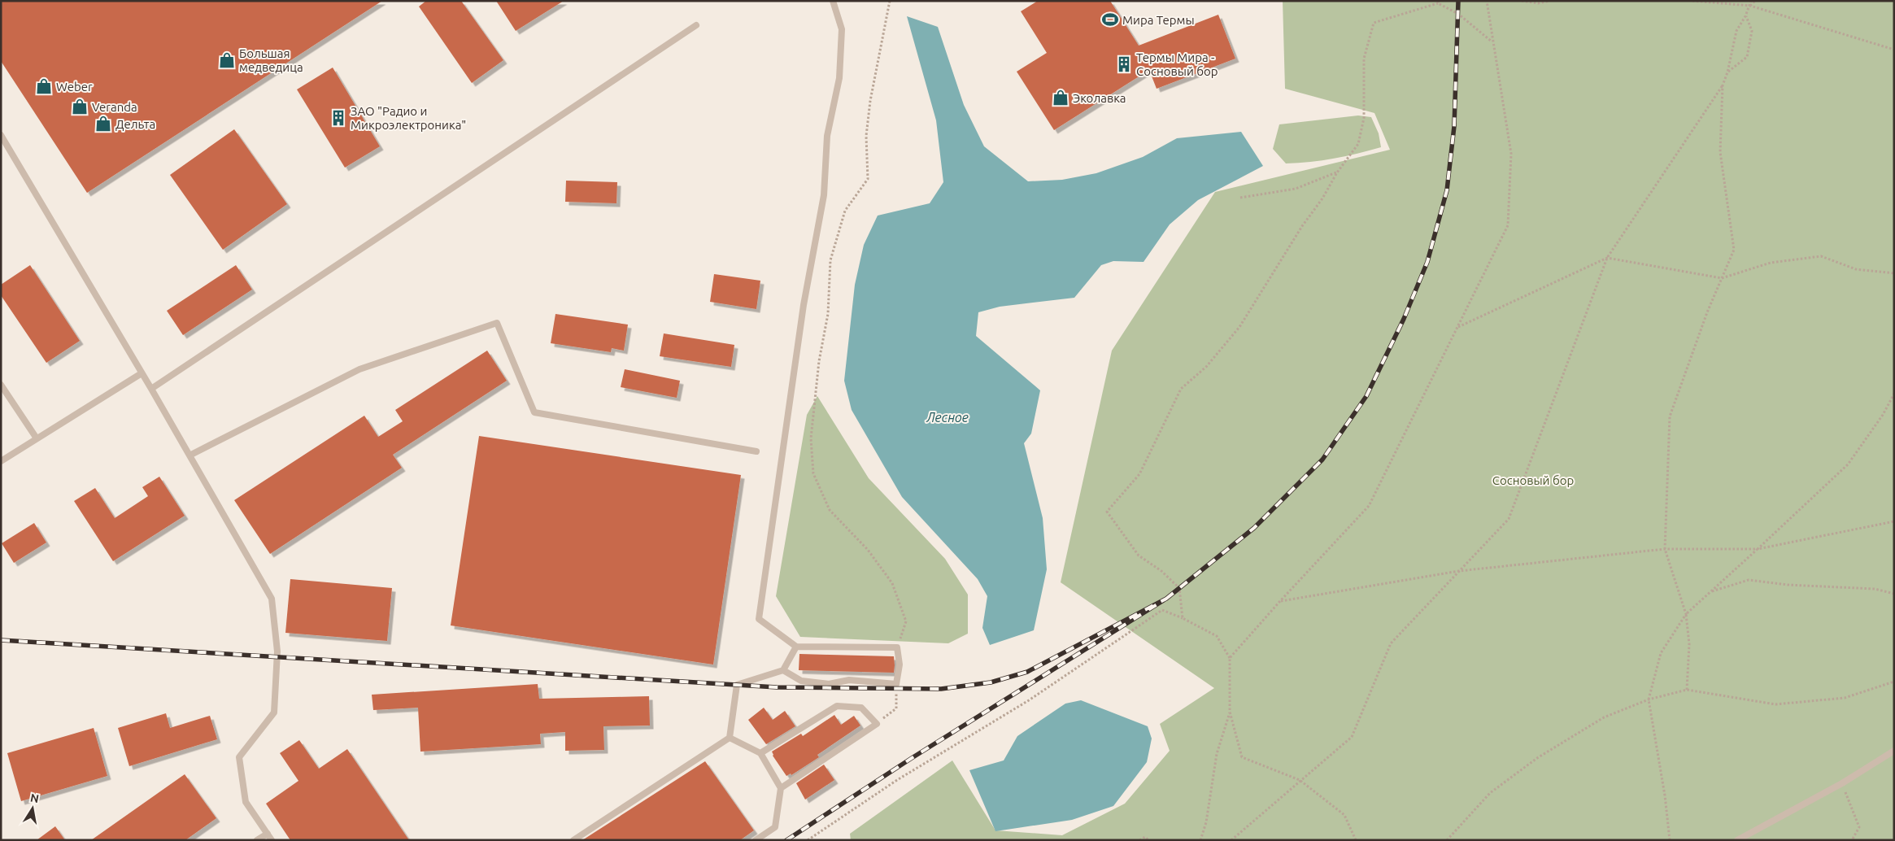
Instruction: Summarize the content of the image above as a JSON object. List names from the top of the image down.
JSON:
{
  "water": ["Лесное"],
  "parks": ["Сосновый бор"],
  "places": {
    "sports": ["Мира Термы"],
    "shop": [
      "Большая медведица",
      "Weber",
      "Эколавка",
      "Veranda",
      "Дельта"
    ],
    "building": ["Термы Мира - Сосновый бор", "ЗАО \"Радио и Микроэлектроника\""]
  },
  "north": "top"
}
